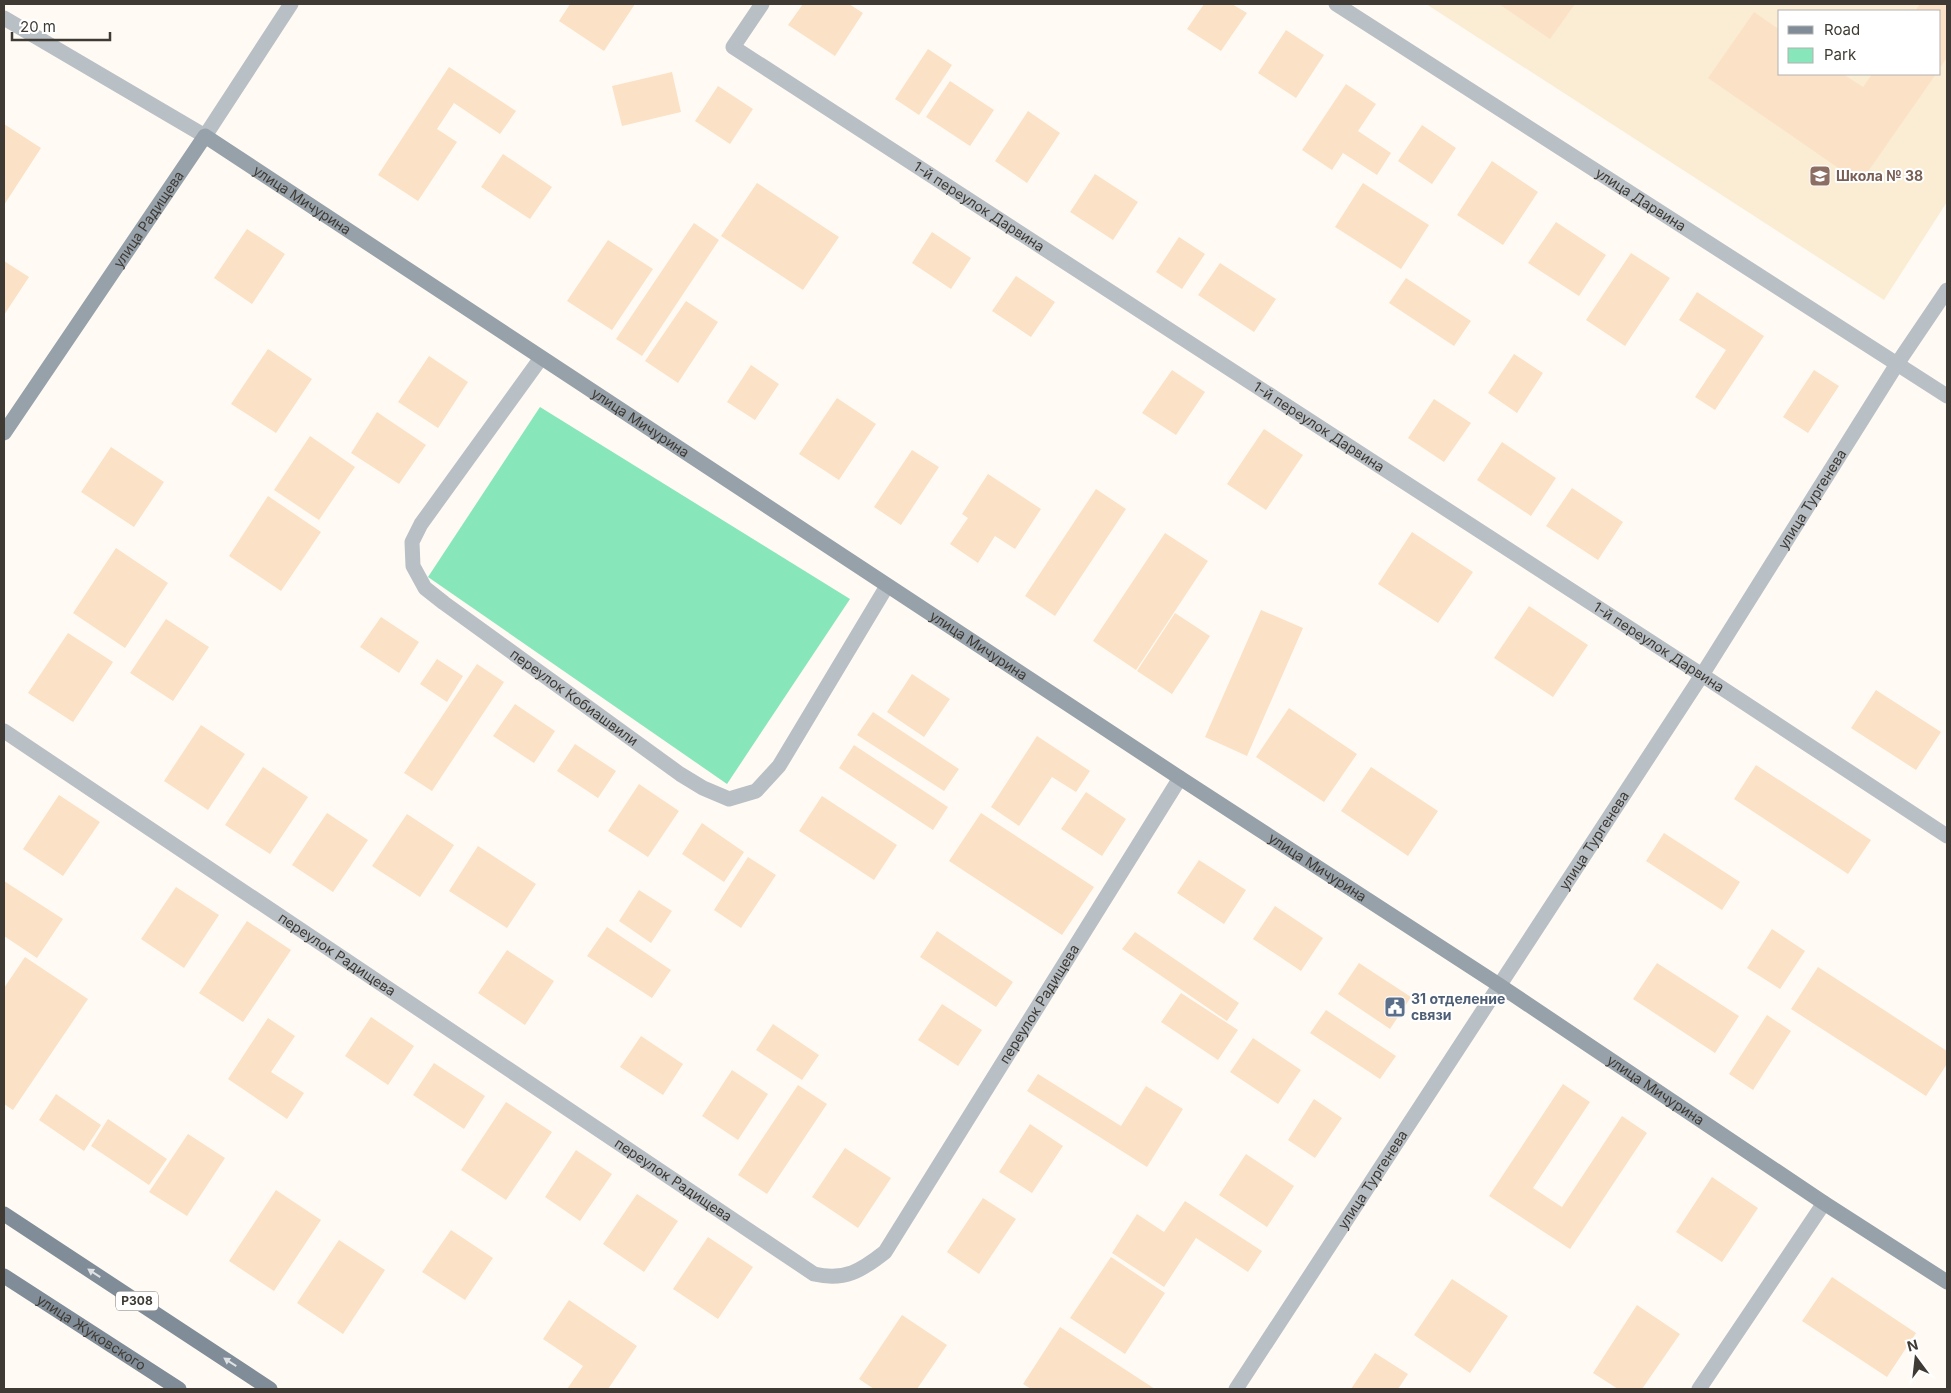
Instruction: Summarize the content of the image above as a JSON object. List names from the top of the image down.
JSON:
{
  "streets": {
    "main road": ["P308", "улица Жуковского"],
    "street": [
      "улица Мичурина",
      "улица Дарвина",
      "1-й переулок Дарвина",
      "улица Радищева",
      "улица Тургенева",
      "переулок Кобиашвили",
      "переулок Радищева"
    ]
  },
  "crossings": [
    ["улица Мичурина", "улица Радищева"],
    ["улица Мичурина", "улица Тургенева"],
    ["улица Мичурина", "переулок Кобиашвили"],
    ["улица Мичурина", "переулок Радищева"],
    ["улица Дарвина", "улица Тургенева"],
    ["1-й переулок Дарвина", "улица Тургенева"]
  ],
  "places": {
    "school or university": ["Школа № 38"],
    "public building": ["31 отделение связи"]
  },
  "legend": ["Road", "Park"],
  "scale_bar": "20 m",
  "north": "top"
}
